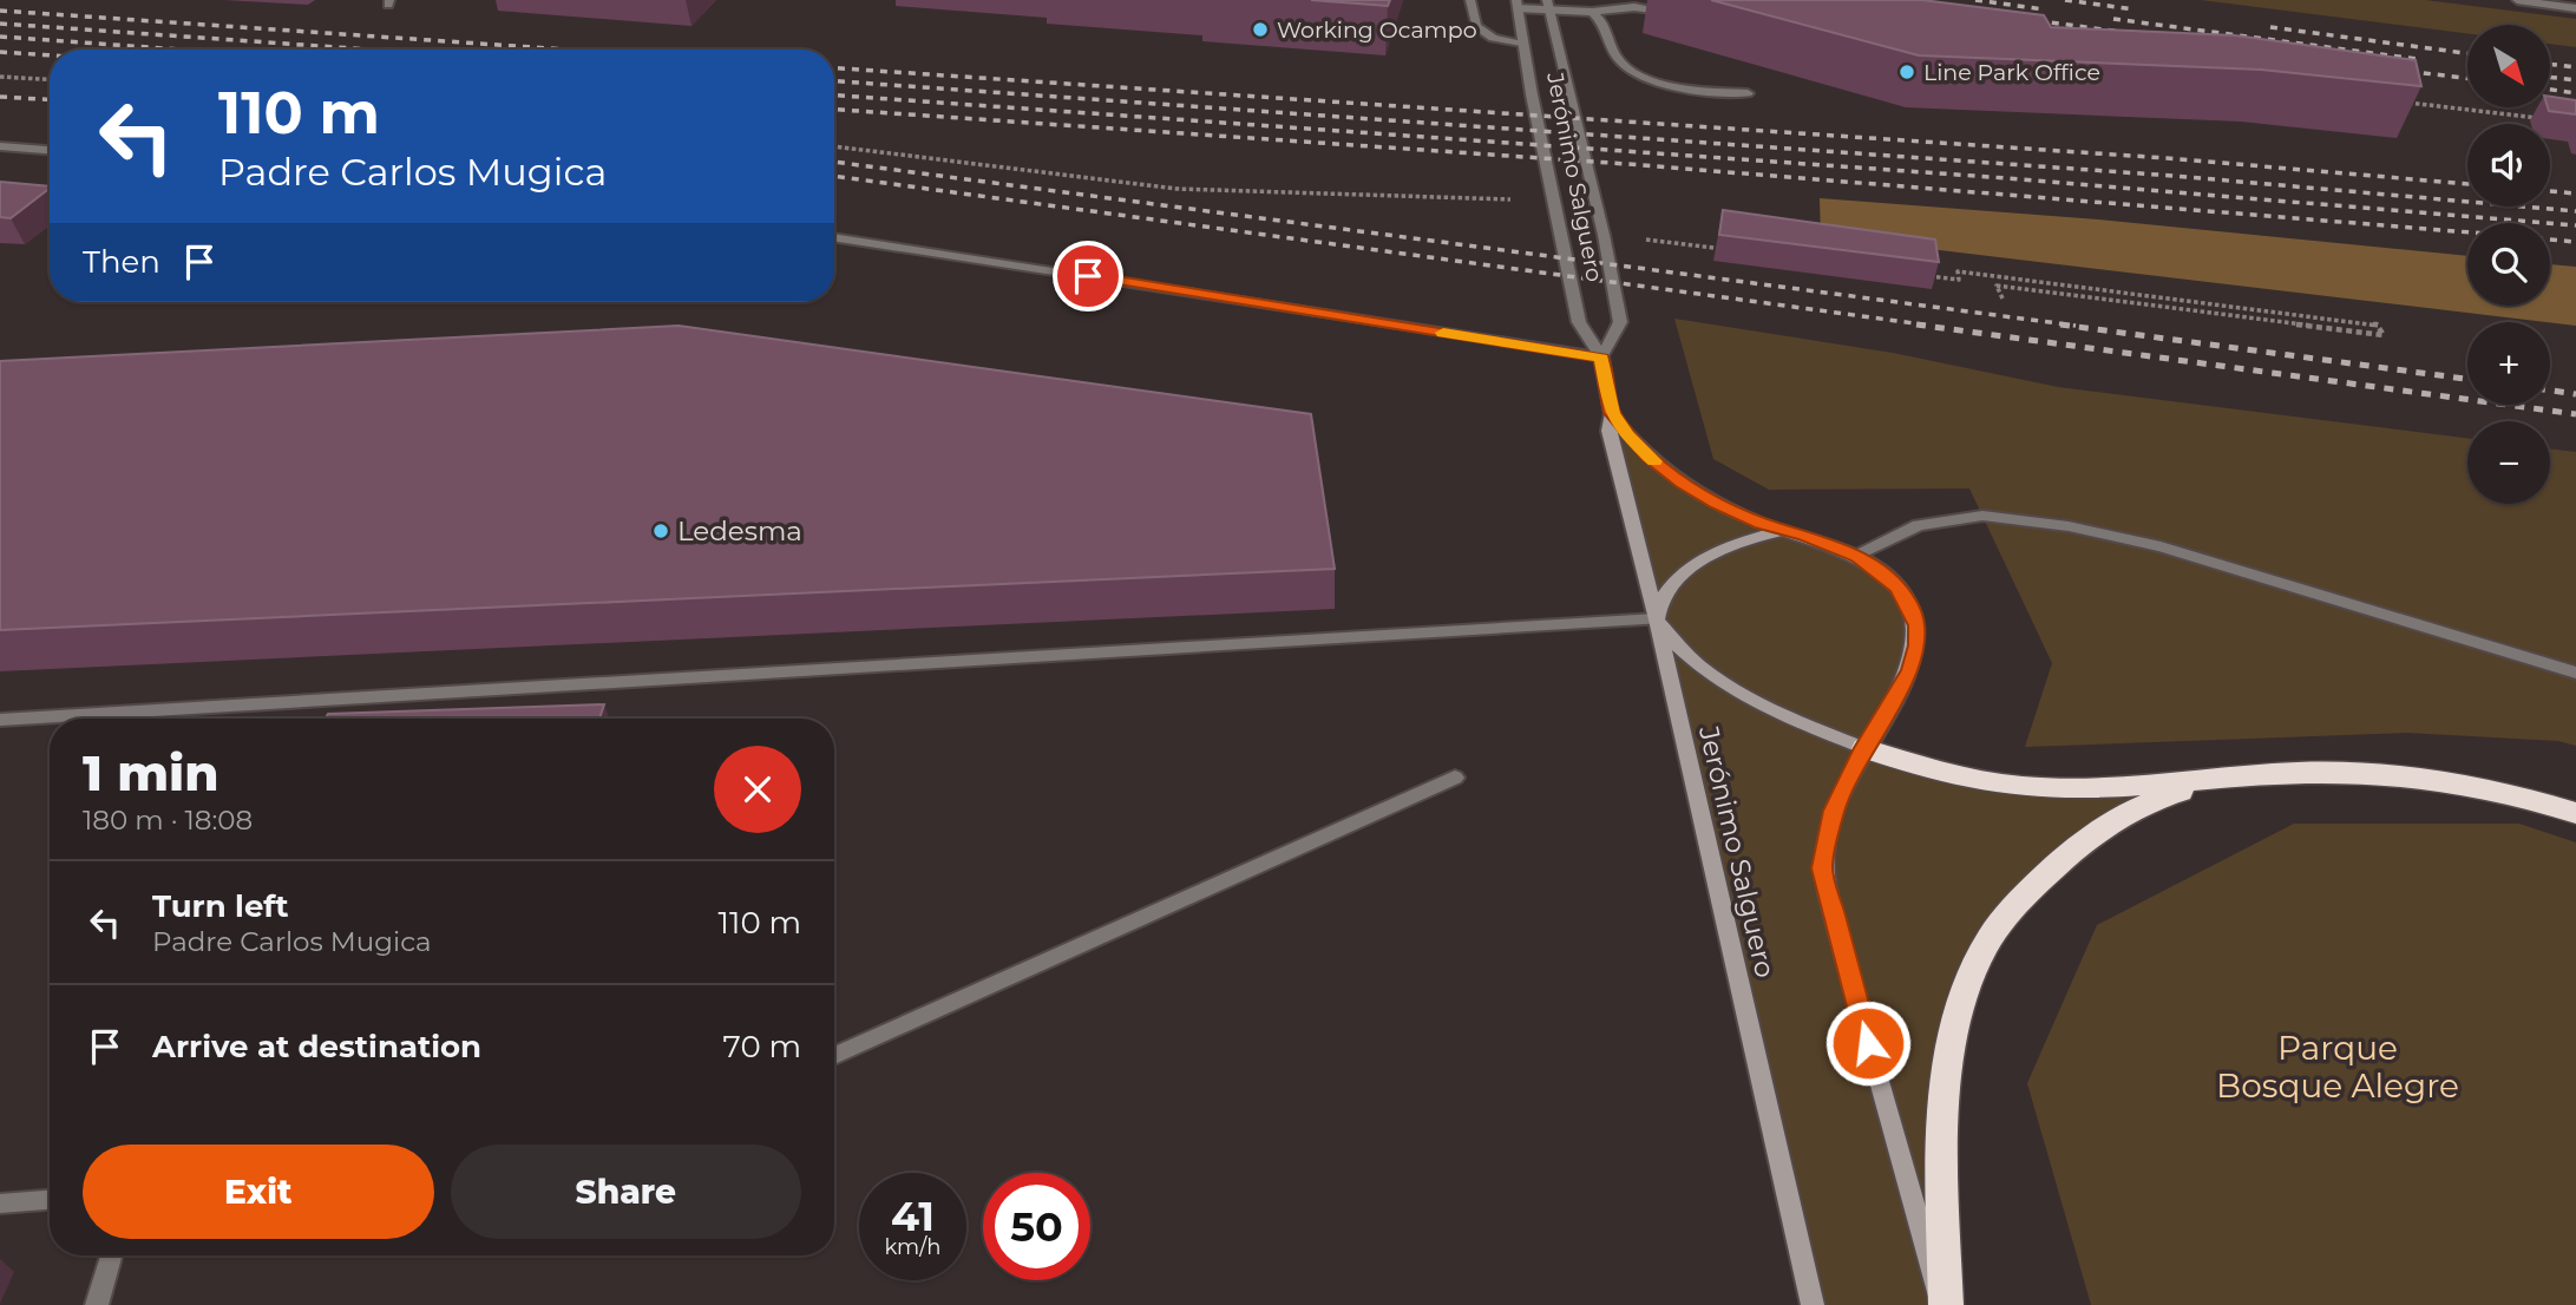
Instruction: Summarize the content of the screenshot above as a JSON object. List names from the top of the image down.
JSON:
{
  "streets": {
    "main road": ["Jerónimo Salguero"]
  },
  "parks": ["Parque Bosque Alegre"],
  "places": ["Working Ocampo", "Line Park Office", "Ledesma"],
  "north": "bottom right",
  "page": {
    "map_buttons": ["+", "−"],
    "turn": ["110 m", "Padre Carlos Mugica"],
    "then": "Then",
    "heading": ["1 min", "180 m · 18:08"],
    "list": [
      {
        "name": "Turn left",
        "note": "Padre Carlos Mugica",
        "value": "110 m"
      },
      {
        "name": "Arrive at destination",
        "value": "70 m"
      }
    ],
    "buttons": ["Exit", "Share"],
    "speed": "41 km/h",
    "limit": "50"
  }
}
